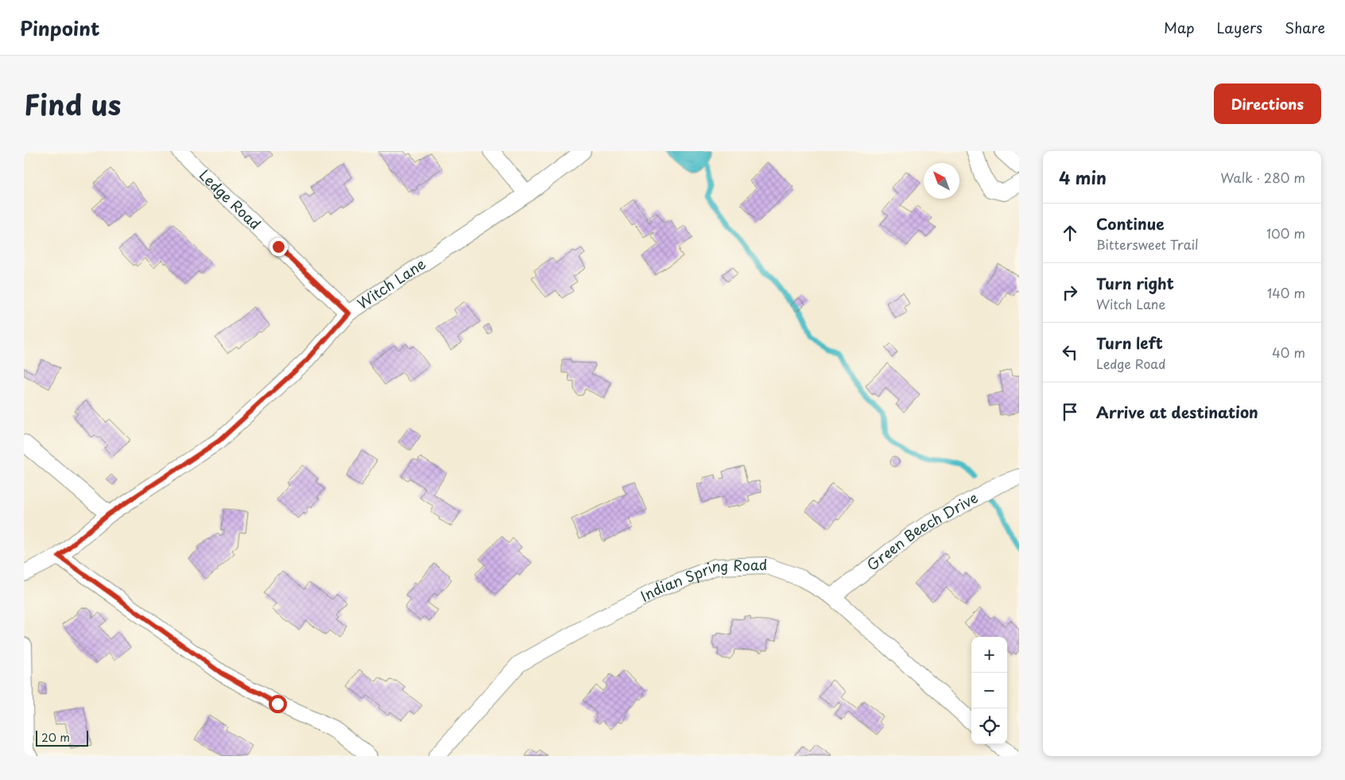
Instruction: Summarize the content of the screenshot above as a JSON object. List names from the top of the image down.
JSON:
{
  "streets": {
    "street": [
      "Ledge Road",
      "Witch Lane",
      "Green Beech Drive",
      "Indian Spring Road"
    ]
  },
  "crossings": [
    ["Ledge Road", "Witch Lane"],
    ["Green Beech Drive", "Indian Spring Road"]
  ],
  "scale_bar": "20 m",
  "north": "top left",
  "page": {
    "header": "Pinpoint",
    "nav": ["Map", "Layers", "Share"],
    "title": "Find us",
    "buttons": "Directions",
    "heading": ["4 min", "Walk · 280 m"],
    "list": [
      ["Continue", "Bittersweet Trail", "100 m"],
      ["Turn right", "Witch Lane", "140 m"],
      ["Turn left", "Ledge Road", "40 m"],
      "Arrive at destination"
    ],
    "map_buttons": ["+", "−"],
    "scale": "20 m"
  }
}
